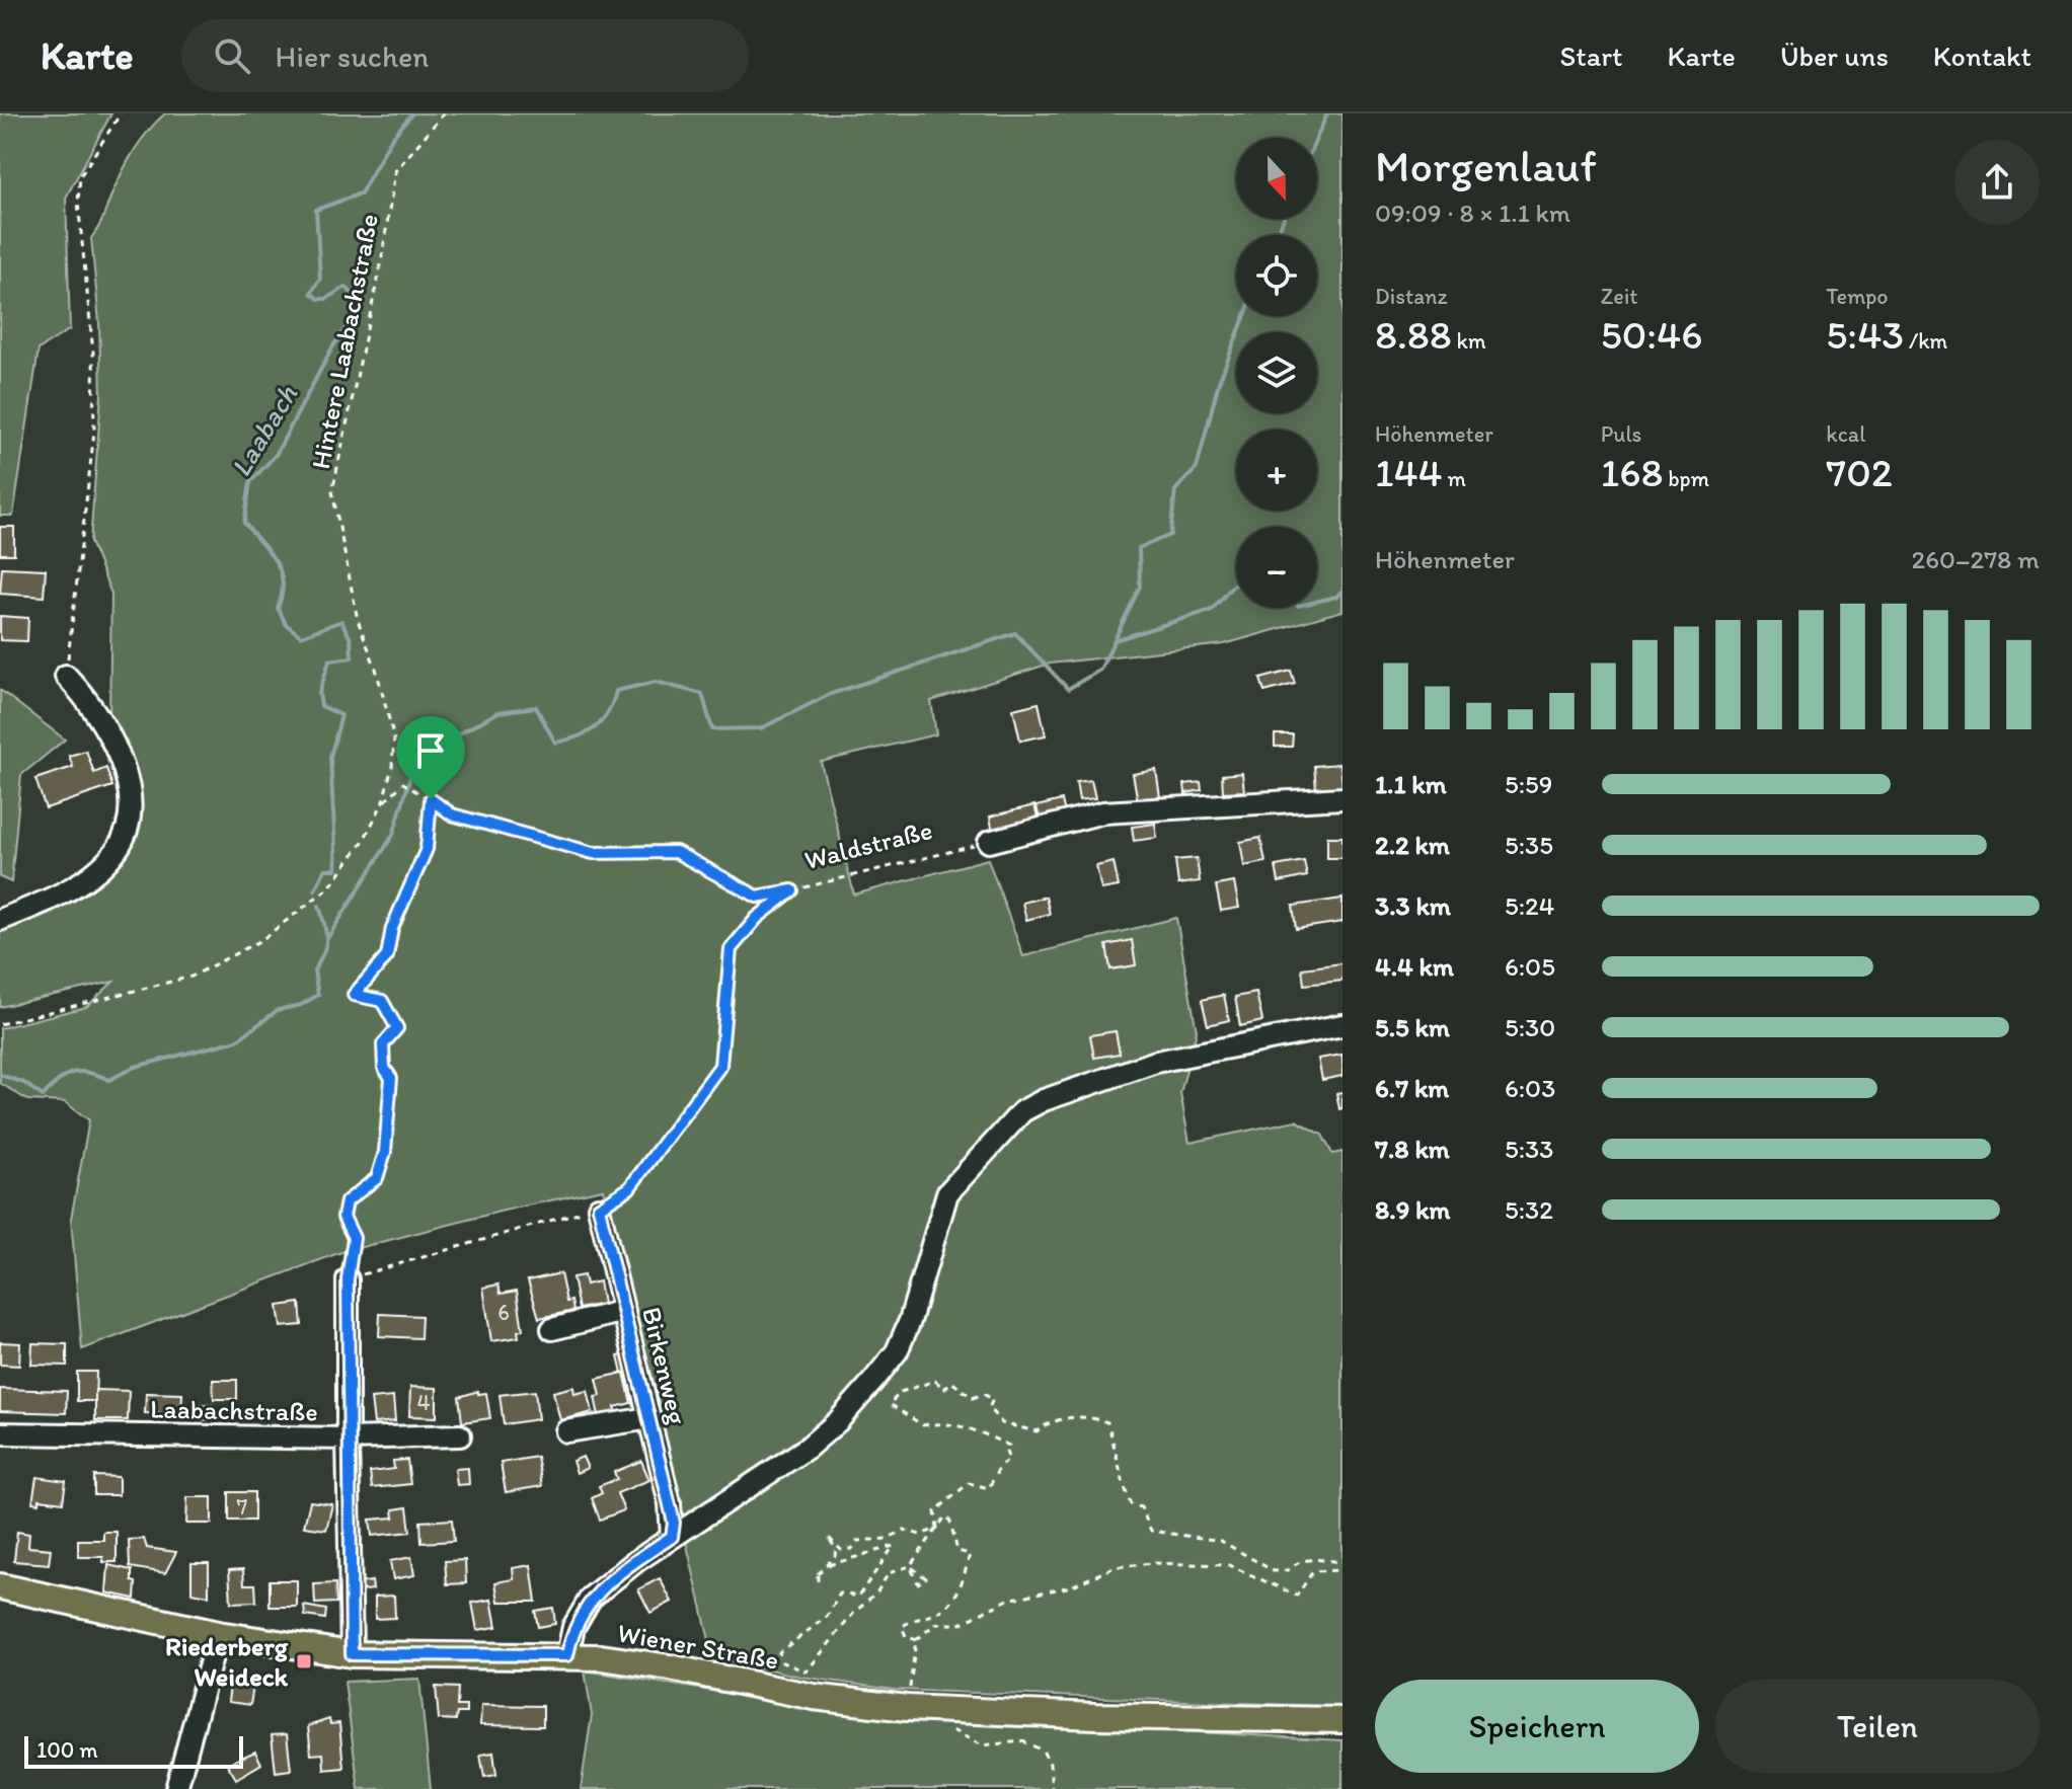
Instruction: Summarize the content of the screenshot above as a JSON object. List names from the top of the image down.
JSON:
{
  "streets": {
    "main road": ["Wiener Straße"],
    "street": ["Birkenweg", "Laabachstraße"],
    "path": ["Hintere Laabachstraße", "Waldstraße"]
  },
  "crossings": [
    ["Waldstraße", "Birkenweg"],
    ["Laabachstraße", "Wiener Straße"]
  ],
  "water": ["Laabach"],
  "places": {
    "transit": ["Riederberg Weideck"]
  },
  "house_numbers": ["6", "4", "7"],
  "scale_bar": "100 m",
  "north": "bottom",
  "page": {
    "header": "Karte",
    "search": "Hier suchen",
    "nav": [
      "Start",
      "Karte",
      "Über uns",
      "Kontakt"
    ],
    "heading": ["Morgenlauf", "09:09 · 8 × 1.1 km"],
    "map_buttons": ["+", "−"],
    "stats": [
      ["Distanz", "8.88 km"],
      ["Zeit", "50:46"],
      ["Tempo", "5:43 /km"],
      ["Höhenmeter", "144 m"],
      ["Puls", "168 bpm"],
      ["kcal", "702"]
    ],
    "chart": ["Höhenmeter", "260–278 m"],
    "list": [
      {
        "name": "1.1 km",
        "note": "5:59"
      },
      {
        "name": "2.2 km",
        "note": "5:35"
      },
      {
        "name": "3.3 km",
        "note": "5:24"
      },
      {
        "name": "4.4 km",
        "note": "6:05"
      },
      {
        "name": "5.5 km",
        "note": "5:30"
      },
      {
        "name": "6.7 km",
        "note": "6:03"
      },
      {
        "name": "7.8 km",
        "note": "5:33"
      },
      {
        "name": "8.9 km",
        "note": "5:32"
      }
    ],
    "buttons": ["Speichern", "Teilen"],
    "scale": "100 m"
  }
}
